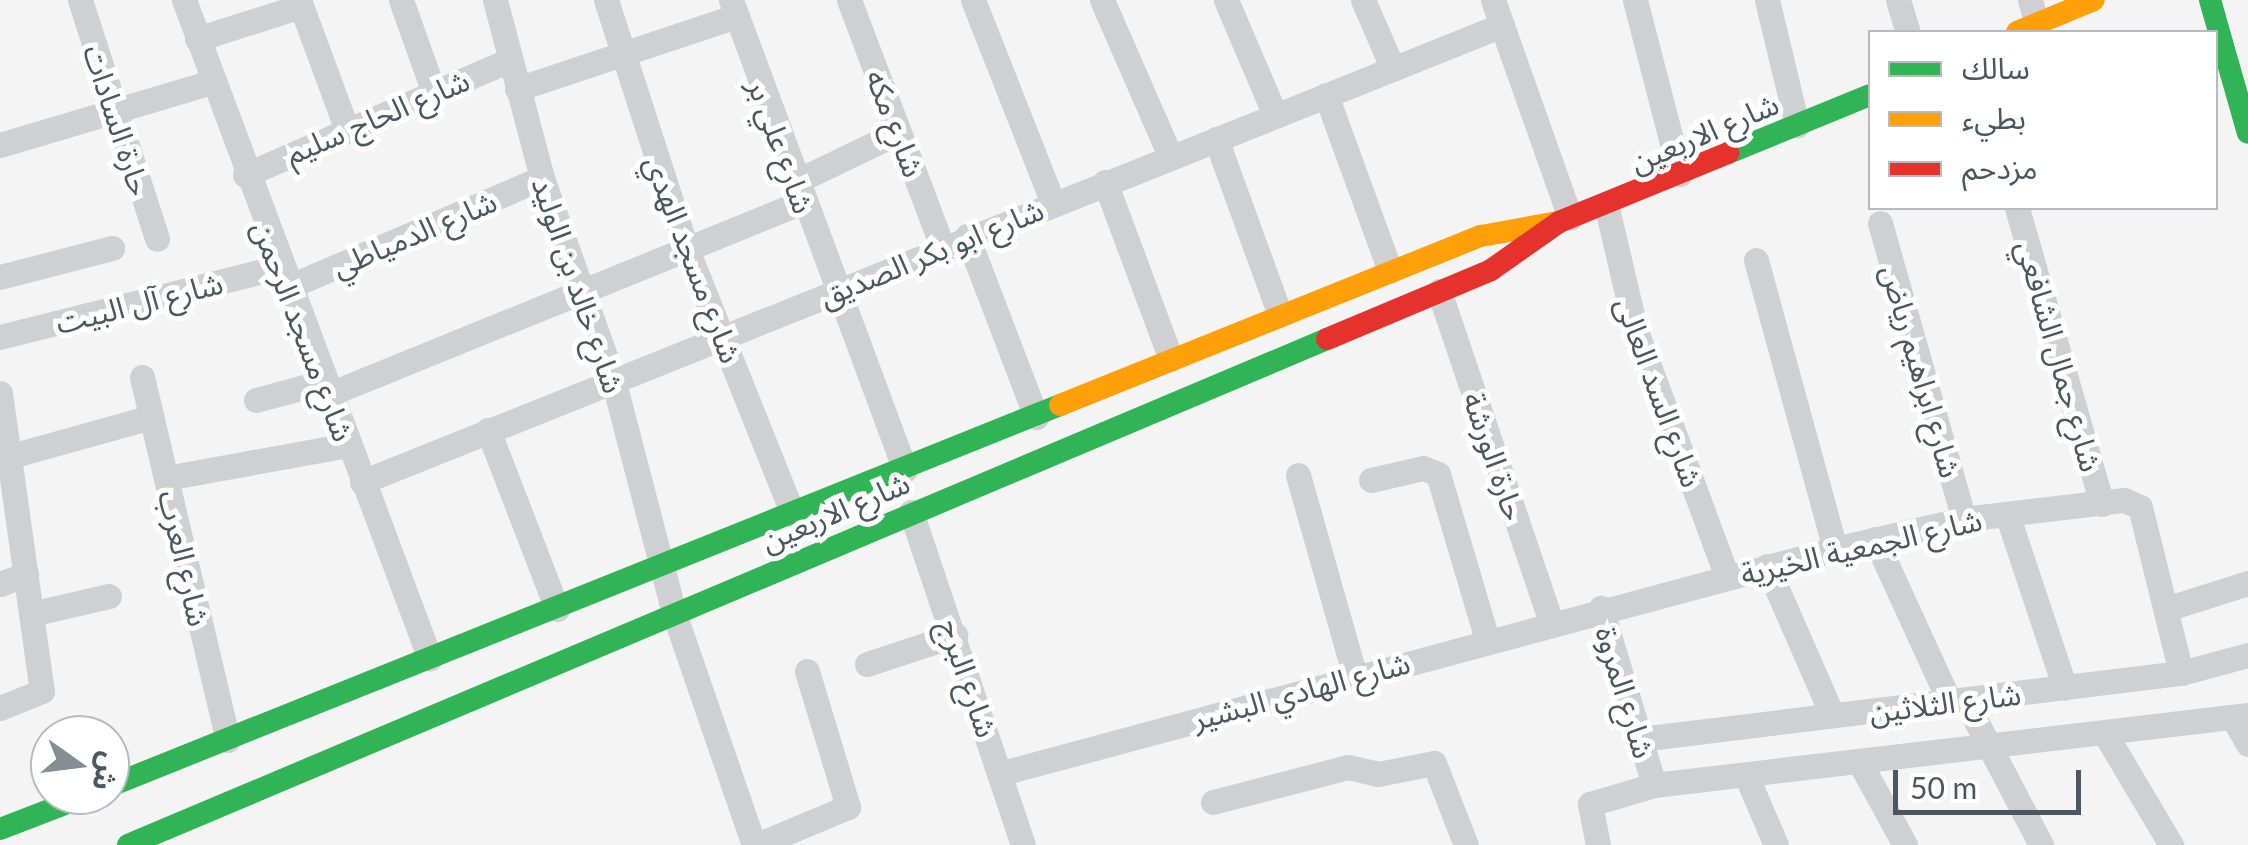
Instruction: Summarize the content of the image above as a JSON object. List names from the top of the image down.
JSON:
{
  "streets": {
    "street": [
      "شارع الحاج سليم",
      "حارة السادات",
      "شارع مكه",
      "شارع الاربعين",
      "شارع علي بر",
      "شارع الدمياطي",
      "شارع ابو بكر الصديق",
      "شارع مسجد الهدي",
      "شارع خالد بن الوليد",
      "شارع آل البيت",
      "شارع مسجد الرحمن",
      "شارع جمال الشافعي",
      "شارع ابراهيم رياض",
      "شارع السد العالى",
      "حارة الورشة",
      "شارع الجمعية الخيرية",
      "شارع العرب",
      "شارع البرج",
      "شارع الهادي البشير",
      "شارع المروة",
      "شارع الثلاثين"
    ]
  },
  "crossings": [
    ["شارع الحاج سليم", "شارع خالد بن الوليد"],
    ["شارع الحاج سليم", "شارع مسجد الرحمن"],
    ["شارع مكه", "شارع ابو بكر الصديق"],
    ["شارع الاربعين", "شارع علي بر"],
    ["شارع الاربعين", "شارع مسجد الهدي"],
    ["شارع الاربعين", "شارع خالد بن الوليد"],
    ["شارع الاربعين", "شارع مسجد الرحمن"],
    ["شارع الاربعين", "شارع السد العالى"],
    ["شارع الاربعين", "حارة الورشة"],
    ["شارع الاربعين", "شارع العرب"],
    ["شارع الاربعين", "شارع البرج"],
    ["شارع علي بر", "شارع ابو بكر الصديق"],
    ["شارع الدمياطي", "شارع خالد بن الوليد"],
    ["شارع الدمياطي", "شارع آل البيت"],
    ["شارع الدمياطي", "شارع مسجد الرحمن"],
    ["شارع ابو بكر الصديق", "شارع مسجد الهدي"],
    ["شارع ابو بكر الصديق", "شارع خالد بن الوليد"],
    ["شارع ابو بكر الصديق", "شارع مسجد الرحمن"],
    ["شارع آل البيت", "شارع مسجد الرحمن"],
    ["شارع جمال الشافعي", "شارع الجمعية الخيرية"],
    ["شارع جمال الشافعي", "شارع الثلاثين"],
    ["شارع ابراهيم رياض", "شارع الجمعية الخيرية"],
    ["شارع السد العالى", "شارع الجمعية الخيرية"],
    ["حارة الورشة", "شارع الهادي البشير"],
    ["شارع الجمعية الخيرية", "شارع الهادي البشير"],
    ["شارع الجمعية الخيرية", "شارع المروة"],
    ["شارع البرج", "شارع الهادي البشير"],
    ["شارع الهادي البشير", "شارع المروة"],
    ["شارع المروة", "شارع الثلاثين"]
  ],
  "legend": ["سالك", "بطيء", "مزدحم"],
  "scale_bar": "50 m",
  "north": "right"
}
